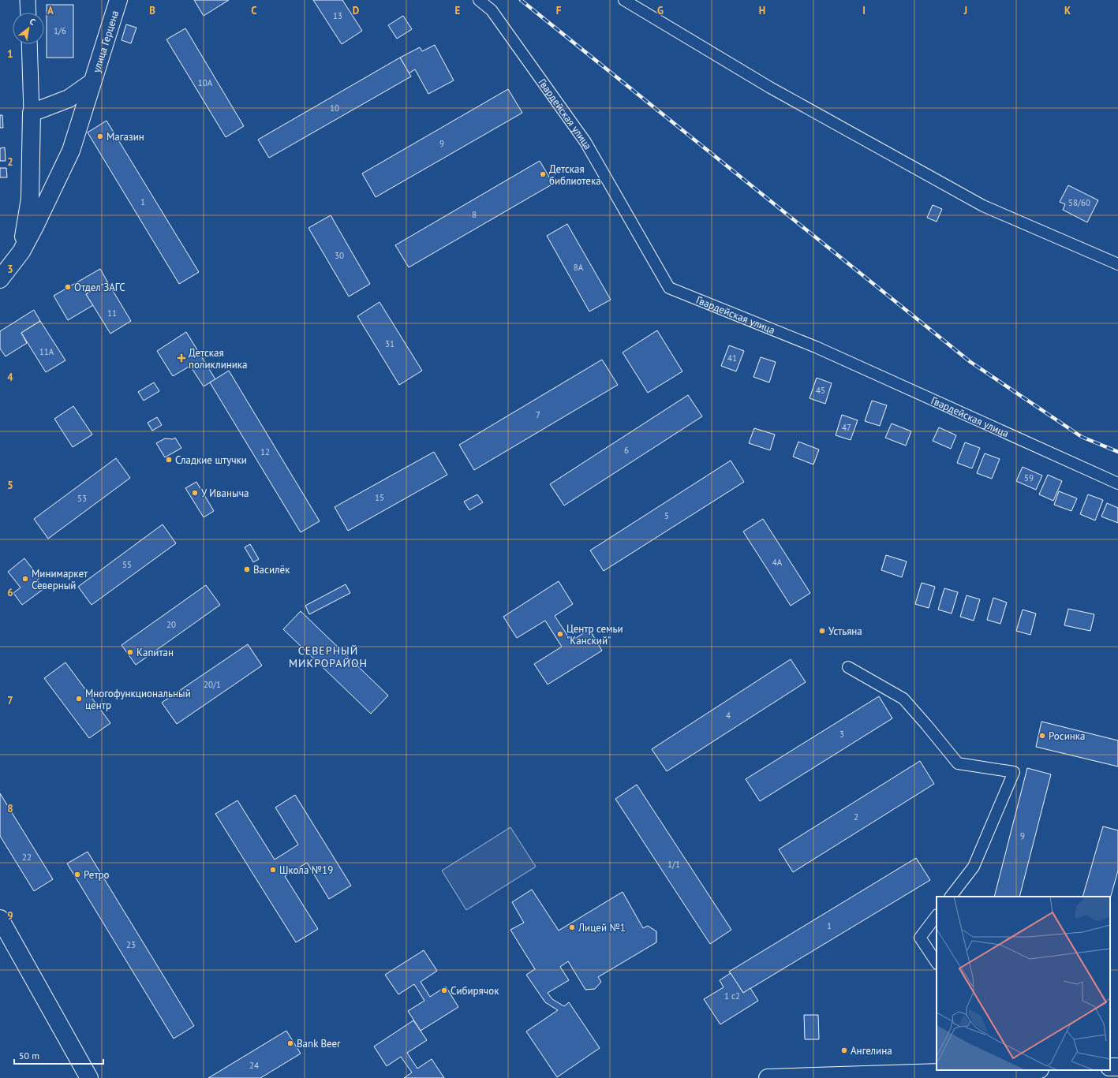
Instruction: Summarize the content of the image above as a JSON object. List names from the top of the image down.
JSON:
{
  "streets": {
    "main road": ["улица Герцена"],
    "street": ["Гвардейская улица"]
  },
  "districts": ["СЕВЕРНЫЙ МИКРОРАЙОН"],
  "places": {
    "other": [
      "Магазин",
      "Детская библиотека",
      "Отдел ЗАГС",
      "Сладкие штучки",
      "У Иваныча",
      "Василёк",
      "Минимаркет Северный",
      "Устьяна",
      "Центр семьи \"Канский\"",
      "Капитан",
      "Многофункциональный центр",
      "Росинка",
      "Школа №19",
      "Ретро",
      "Лицей №1",
      "Сибирячок",
      "Bank Beer",
      "Ангелина"
    ],
    "health": ["Детская поликлиника"]
  },
  "house_numbers": [
    "13",
    "1/6",
    "10А",
    "10",
    "9",
    "1",
    "58/60",
    "8",
    "30",
    "8А",
    "11",
    "31",
    "11А",
    "41",
    "45",
    "7",
    "47",
    "6",
    "12",
    "59",
    "15",
    "53",
    "5",
    "4А",
    "55",
    "20",
    "20/1",
    "4",
    "3",
    "2",
    "9",
    "22",
    "1/1",
    "1",
    "23",
    "1 с2",
    "24"
  ],
  "scale_bar": "50 m",
  "north": "top right",
  "grid": {
    "columns": [
      "A",
      "B",
      "C",
      "D",
      "E",
      "F",
      "G",
      "H",
      "I",
      "J",
      "K"
    ],
    "rows": [
      "1",
      "2",
      "3",
      "4",
      "5",
      "6",
      "7",
      "8",
      "9"
    ]
  }
}
